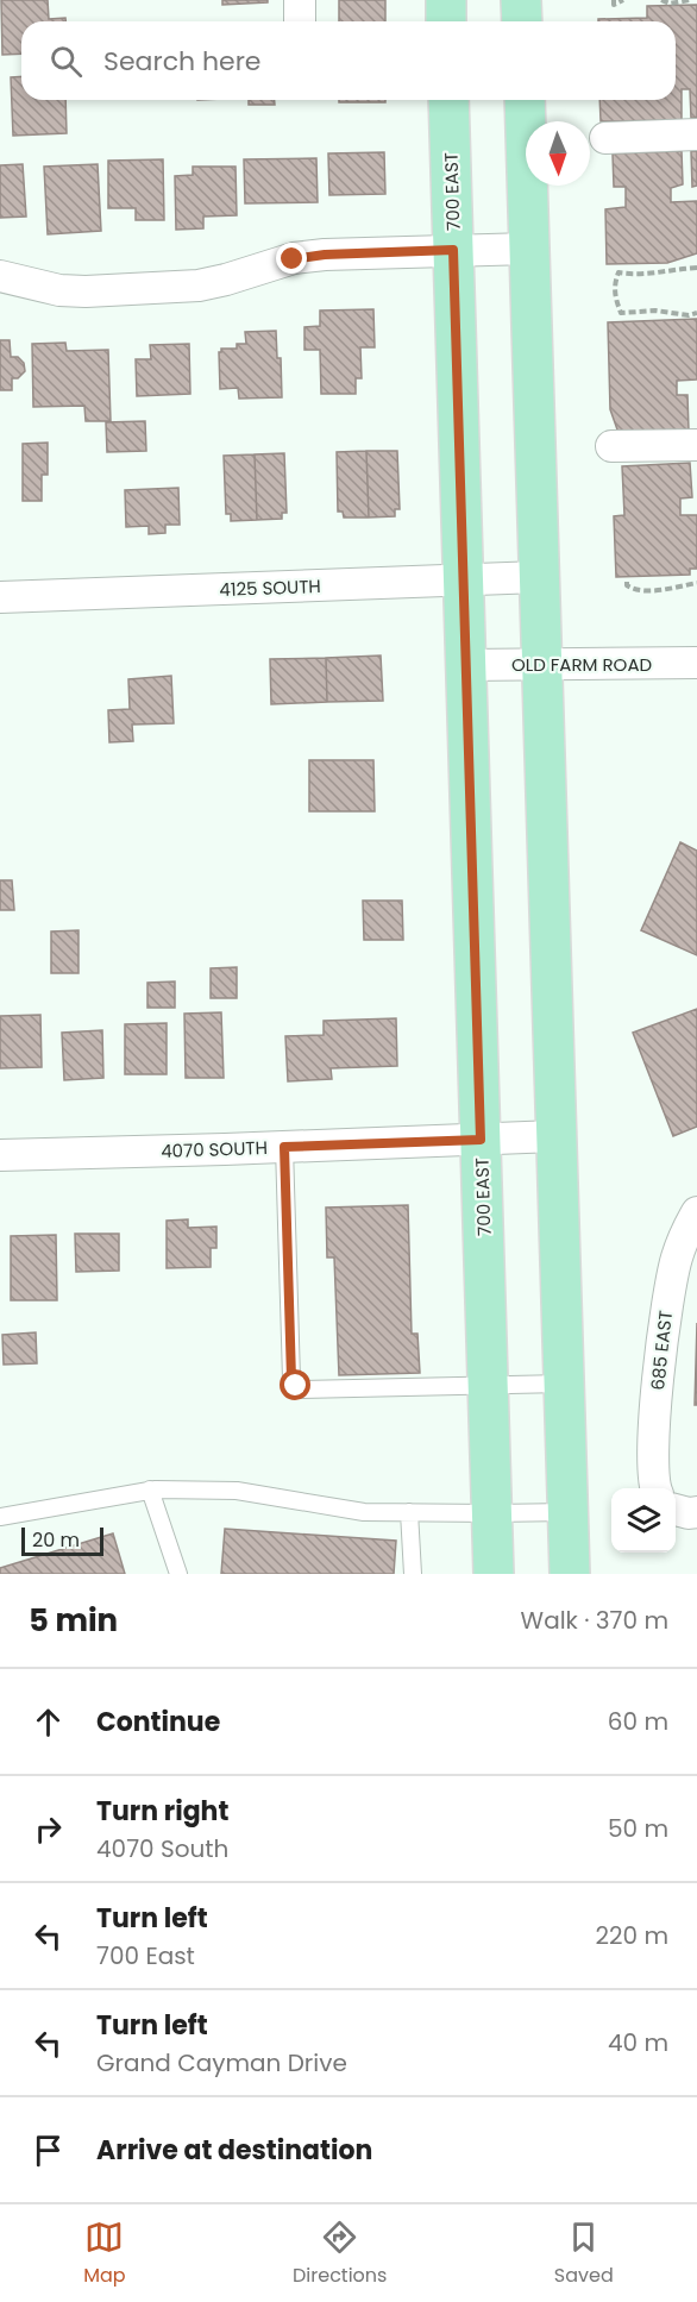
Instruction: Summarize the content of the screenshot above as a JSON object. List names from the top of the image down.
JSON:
{
  "streets": {
    "main road": ["700 EAST"],
    "street": [
      "4125 SOUTH",
      "OLD FARM ROAD",
      "4070 SOUTH",
      "685 EAST"
    ]
  },
  "crossings": [
    ["700 EAST", "4125 SOUTH"],
    ["700 EAST", "OLD FARM ROAD"],
    ["700 EAST", "4070 SOUTH"]
  ],
  "scale_bar": "20 m",
  "north": "bottom",
  "page": {
    "search": "Search here",
    "scale": "20 m",
    "heading": ["5 min", "Walk · 370 m"],
    "list": [
      ["Continue", "60 m"],
      ["Turn right", "4070 South", "50 m"],
      ["Turn left", "700 East", "220 m"],
      ["Turn left", "Grand Cayman Drive", "40 m"],
      "Arrive at destination"
    ],
    "nav": ["Map", "Directions", "Saved"]
  }
}
